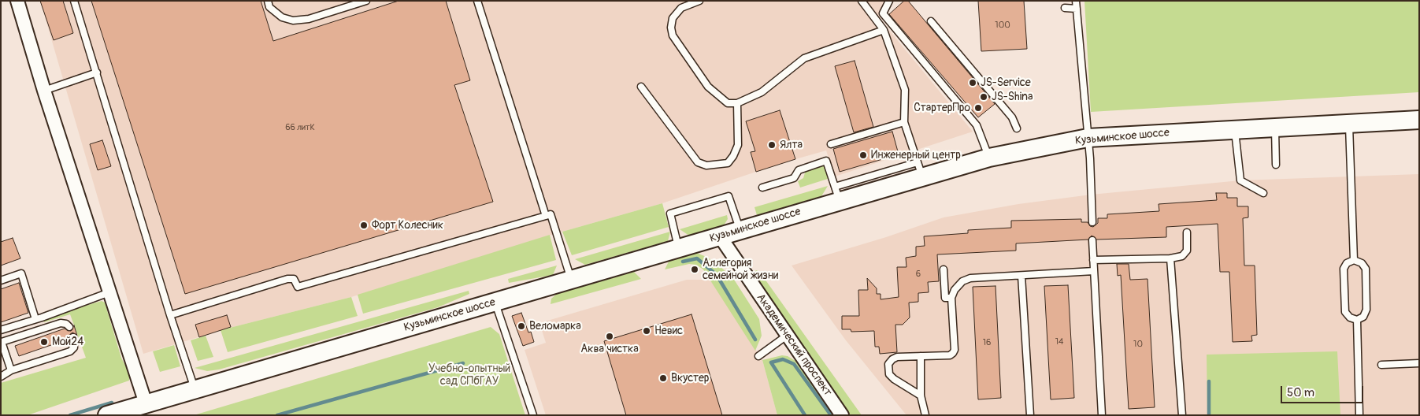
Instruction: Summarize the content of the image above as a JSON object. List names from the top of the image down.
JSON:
{
  "streets": {
    "main road": ["Кузьминское шоссе"],
    "street": ["Академический проспект"]
  },
  "crossings": [
    ["Кузьминское шоссе", "Академический проспект"]
  ],
  "parks": ["Учебно-опытный сад СПбГАУ"],
  "places": [
    "JS-Service",
    "JS-Shina",
    "СтартерПро",
    "Ялта",
    "Инженерный центр",
    "Форт Колесник",
    "Аллегория семейной жизни",
    "Веломарка",
    "Невис",
    "Аква чистка",
    "Мой24",
    "Вкустер"
  ],
  "house_numbers": [
    "100",
    "66 литК",
    "6",
    "14",
    "16",
    "10"
  ],
  "scale_bar": "50 m"
}
